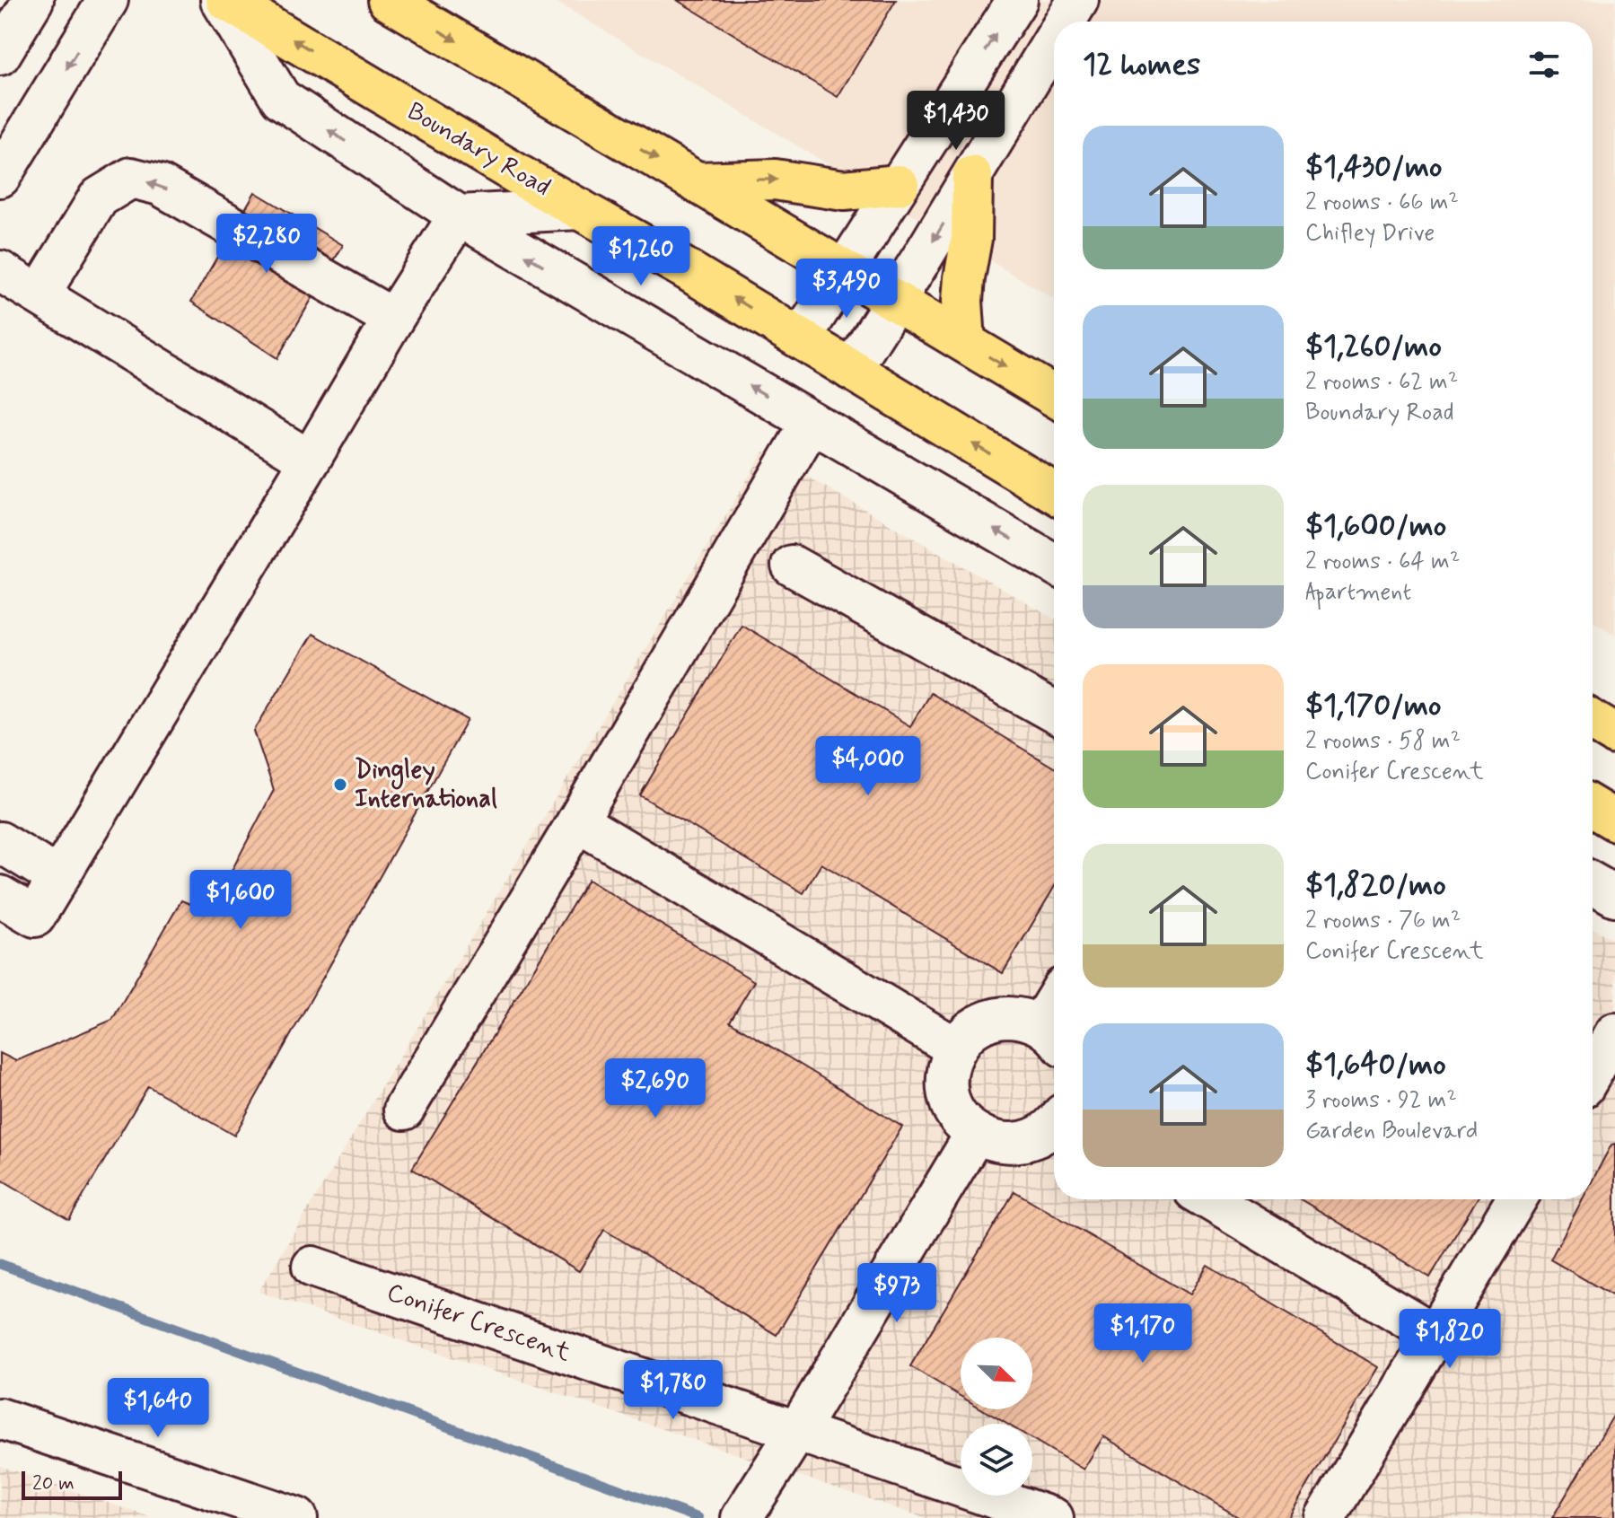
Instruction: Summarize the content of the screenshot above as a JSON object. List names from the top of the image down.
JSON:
{
  "streets": {
    "main road": ["Boundary Road"],
    "street": ["Conifer Crescent"]
  },
  "places": ["Dingley International"],
  "scale_bar": "20 m",
  "north": "bottom right",
  "page": {
    "heading": "12 homes",
    "price": [
      "$1,430",
      "$2,280",
      "$1,260",
      "$3,490",
      "$4,000",
      "$1,600",
      "$2,690",
      "$973",
      "$1,170",
      "$1,820",
      "$1,780",
      "$1,640"
    ],
    "list": [
      {
        "name": "$1,430/mo",
        "note": "2 rooms · 66 m² · Chifley Drive"
      },
      {
        "name": "$1,260/mo",
        "note": "2 rooms · 62 m² · Boundary Road"
      },
      {
        "name": "$1,600/mo",
        "note": "2 rooms · 64 m² · Apartment"
      },
      {
        "name": "$1,170/mo",
        "note": "2 rooms · 58 m² · Conifer Crescent"
      },
      {
        "name": "$1,820/mo",
        "note": "2 rooms · 76 m² · Conifer Crescent"
      },
      {
        "name": "$1,640/mo",
        "note": "3 rooms · 92 m² · Garden Boulevard"
      }
    ],
    "scale": "20 m"
  }
}
